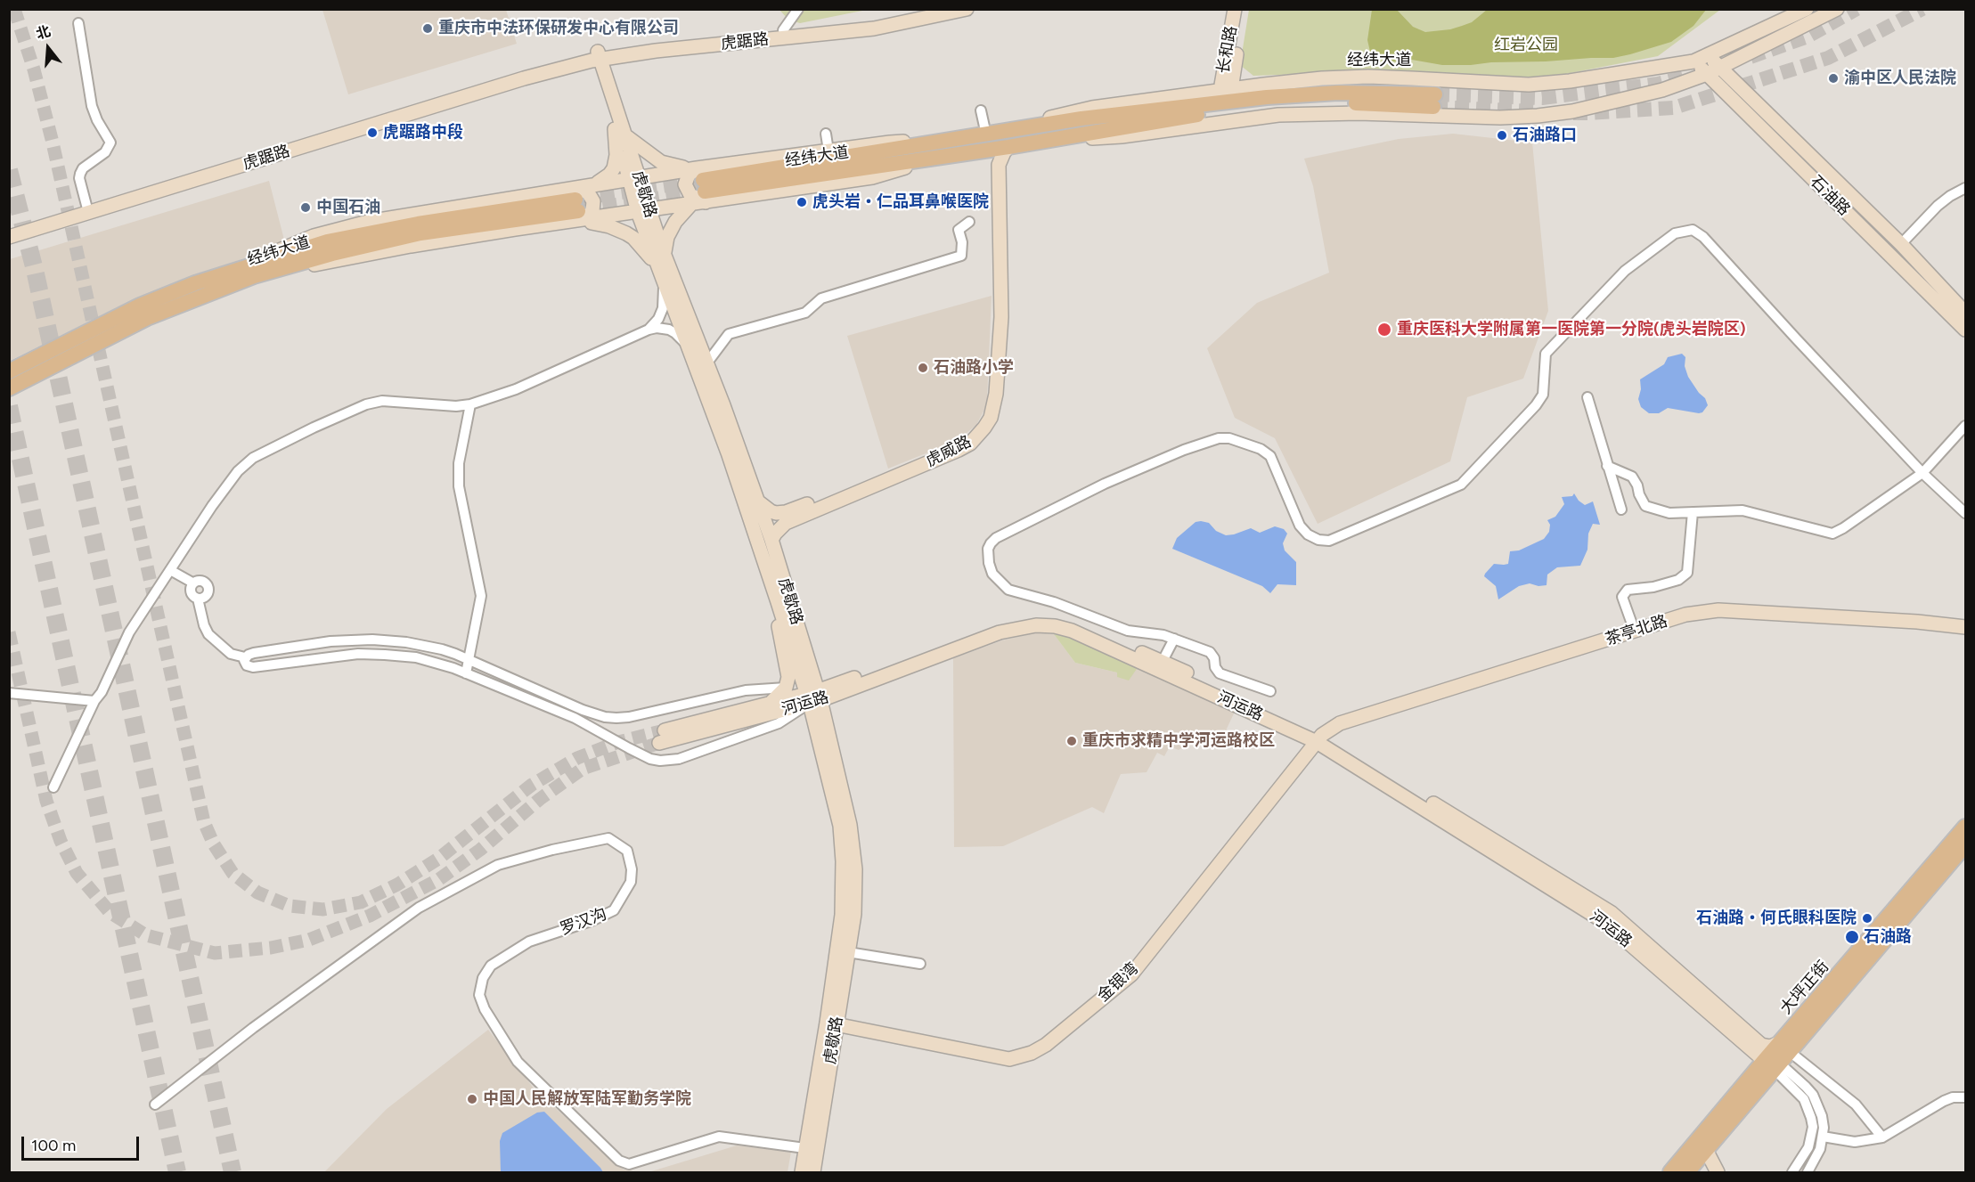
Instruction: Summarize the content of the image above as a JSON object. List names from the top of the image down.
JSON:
{
  "streets": {
    "main road": [
      "虎踞路",
      "长和路",
      "经纬大道",
      "虎歇路",
      "石油路",
      "虎威路",
      "茶亭北路",
      "河运路",
      "金银湾",
      "大坪正街"
    ],
    "street": ["罗汉沟"]
  },
  "crossings": [
    ["虎踞路", "虎歇路"],
    ["长和路", "经纬大道"],
    ["经纬大道", "石油路"],
    ["经纬大道", "虎威路"],
    ["虎歇路", "虎威路"],
    ["虎歇路", "河运路"],
    ["虎歇路", "罗汉沟"],
    ["虎歇路", "金银湾"],
    ["茶亭北路", "河运路"],
    ["茶亭北路", "金银湾"],
    ["河运路", "金银湾"],
    ["河运路", "大坪正街"]
  ],
  "parks": ["红岩公园"],
  "places": [
    "重庆市中法环保研发中心有限公司",
    "渝中区人民法院",
    "虎踞路中段",
    "石油路口",
    "虎头岩‧仁品耳鼻喉医院",
    "中国石油",
    "重庆医科大学附属第一医院第一分院(虎头岩院区)",
    "石油路小学",
    "重庆市求精中学河运路校区",
    "石油路‧何氏眼科医院",
    "石油路",
    "中国人民解放军陆军勤务学院"
  ],
  "scale_bar": "100 m",
  "north": "top"
}
